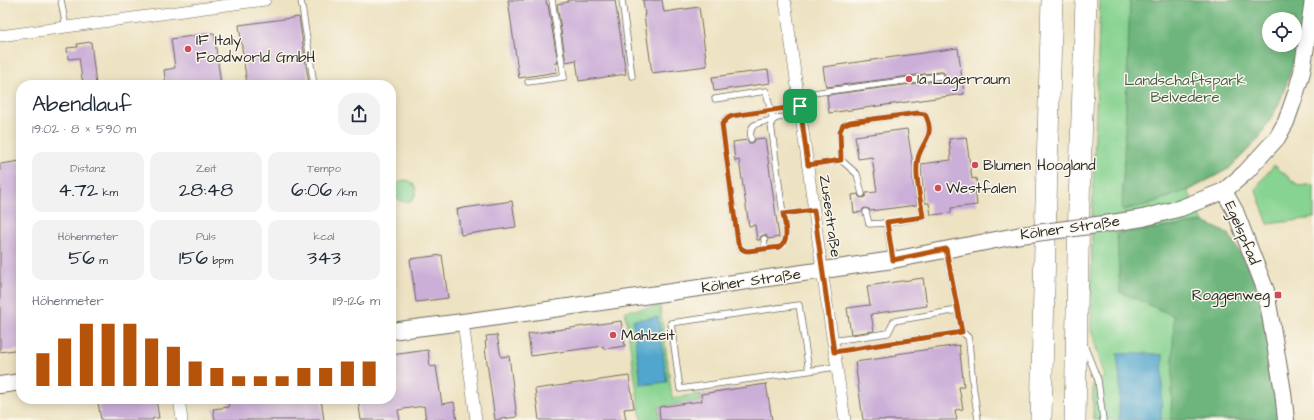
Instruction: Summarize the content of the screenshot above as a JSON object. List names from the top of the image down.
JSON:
{
  "streets": {
    "street": ["Zusestraße", "Kölner Straße", "Egelspfad"]
  },
  "crossings": [
    ["Zusestraße", "Kölner Straße"],
    ["Kölner Straße", "Egelspfad"]
  ],
  "parks": ["Landschaftspark Belvedere"],
  "places": {
    "other": [
      "IF Italy Foodworld GmbH",
      "1a Lagerraum",
      "Blumen Hoogland",
      "Westfalen",
      "Mahlzeit"
    ],
    "transit": ["Roggenweg"]
  },
  "page": {
    "heading": ["Abendlauf", "19:02 · 8 × 590 m"],
    "stats": [
      ["Distanz", "4.72 km"],
      ["Zeit", "28:48"],
      ["Tempo", "6:06 /km"],
      ["Höhenmeter", "56 m"],
      ["Puls", "156 bpm"],
      ["kcal", "343"]
    ],
    "chart": ["Höhenmeter", "119–126 m"]
  }
}
